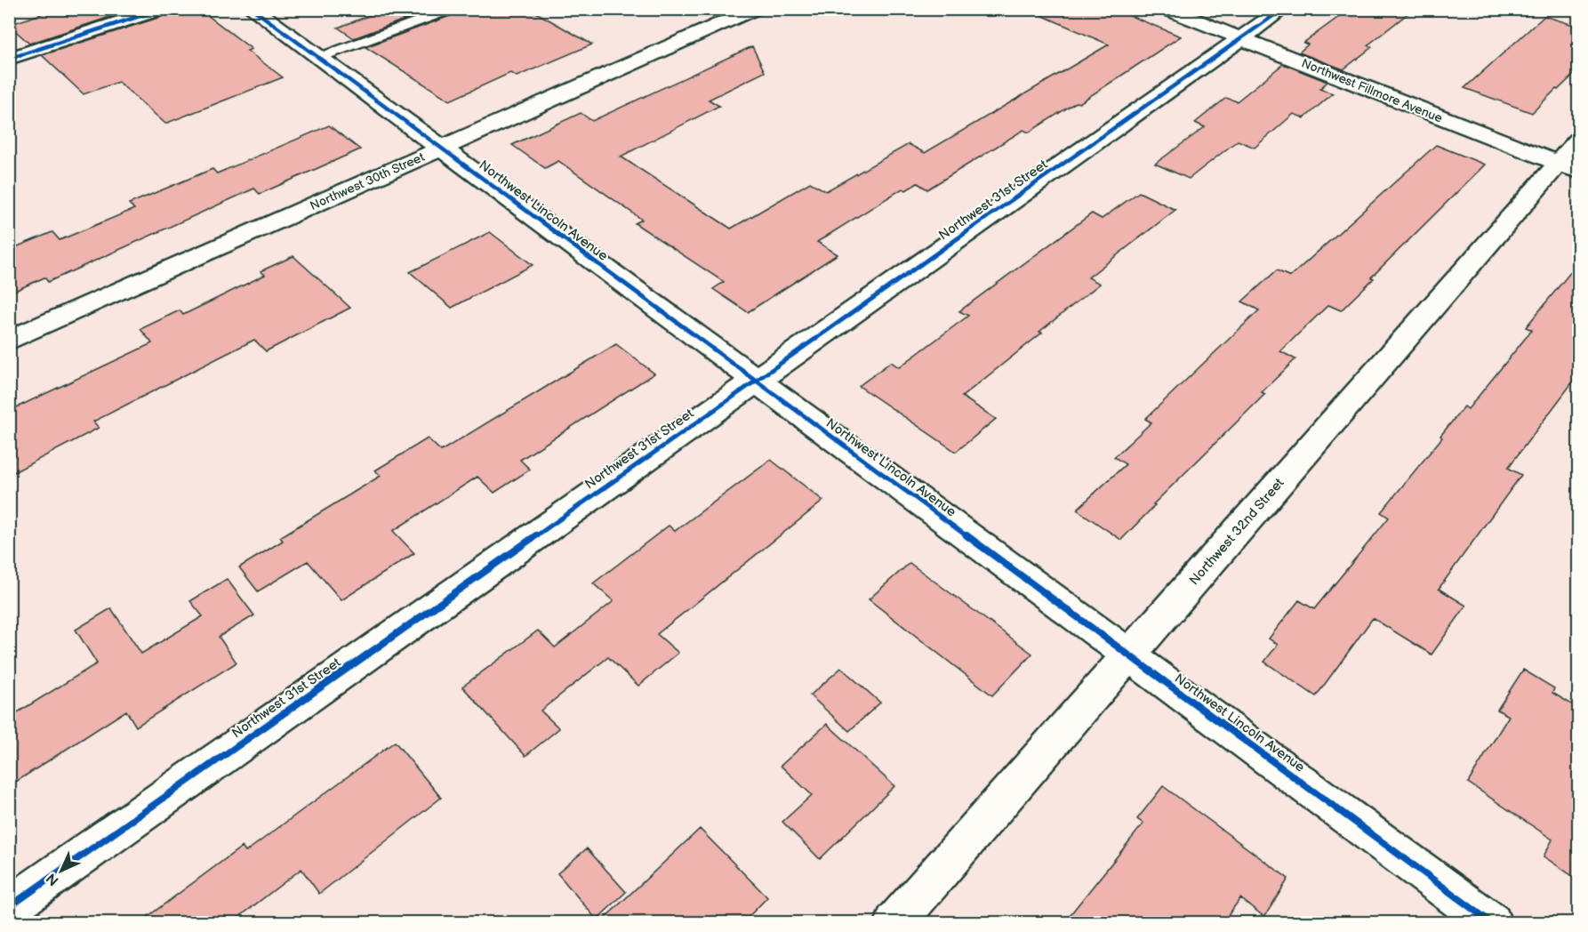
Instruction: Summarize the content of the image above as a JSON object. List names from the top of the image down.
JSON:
{
  "streets": {
    "street": [
      "Northwest Fillmore Avenue",
      "Northwest 30th Street",
      "Northwest 31st Street",
      "Northwest Lincoln Avenue",
      "Northwest 32nd Street"
    ]
  },
  "crossings": [
    ["Northwest Fillmore Avenue", "Northwest 31st Street"],
    ["Northwest Fillmore Avenue", "Northwest 32nd Street"],
    ["Northwest 30th Street", "Northwest Lincoln Avenue"],
    ["Northwest 31st Street", "Northwest Lincoln Avenue"],
    ["Northwest Lincoln Avenue", "Northwest 32nd Street"]
  ],
  "north": "bottom left"
}
